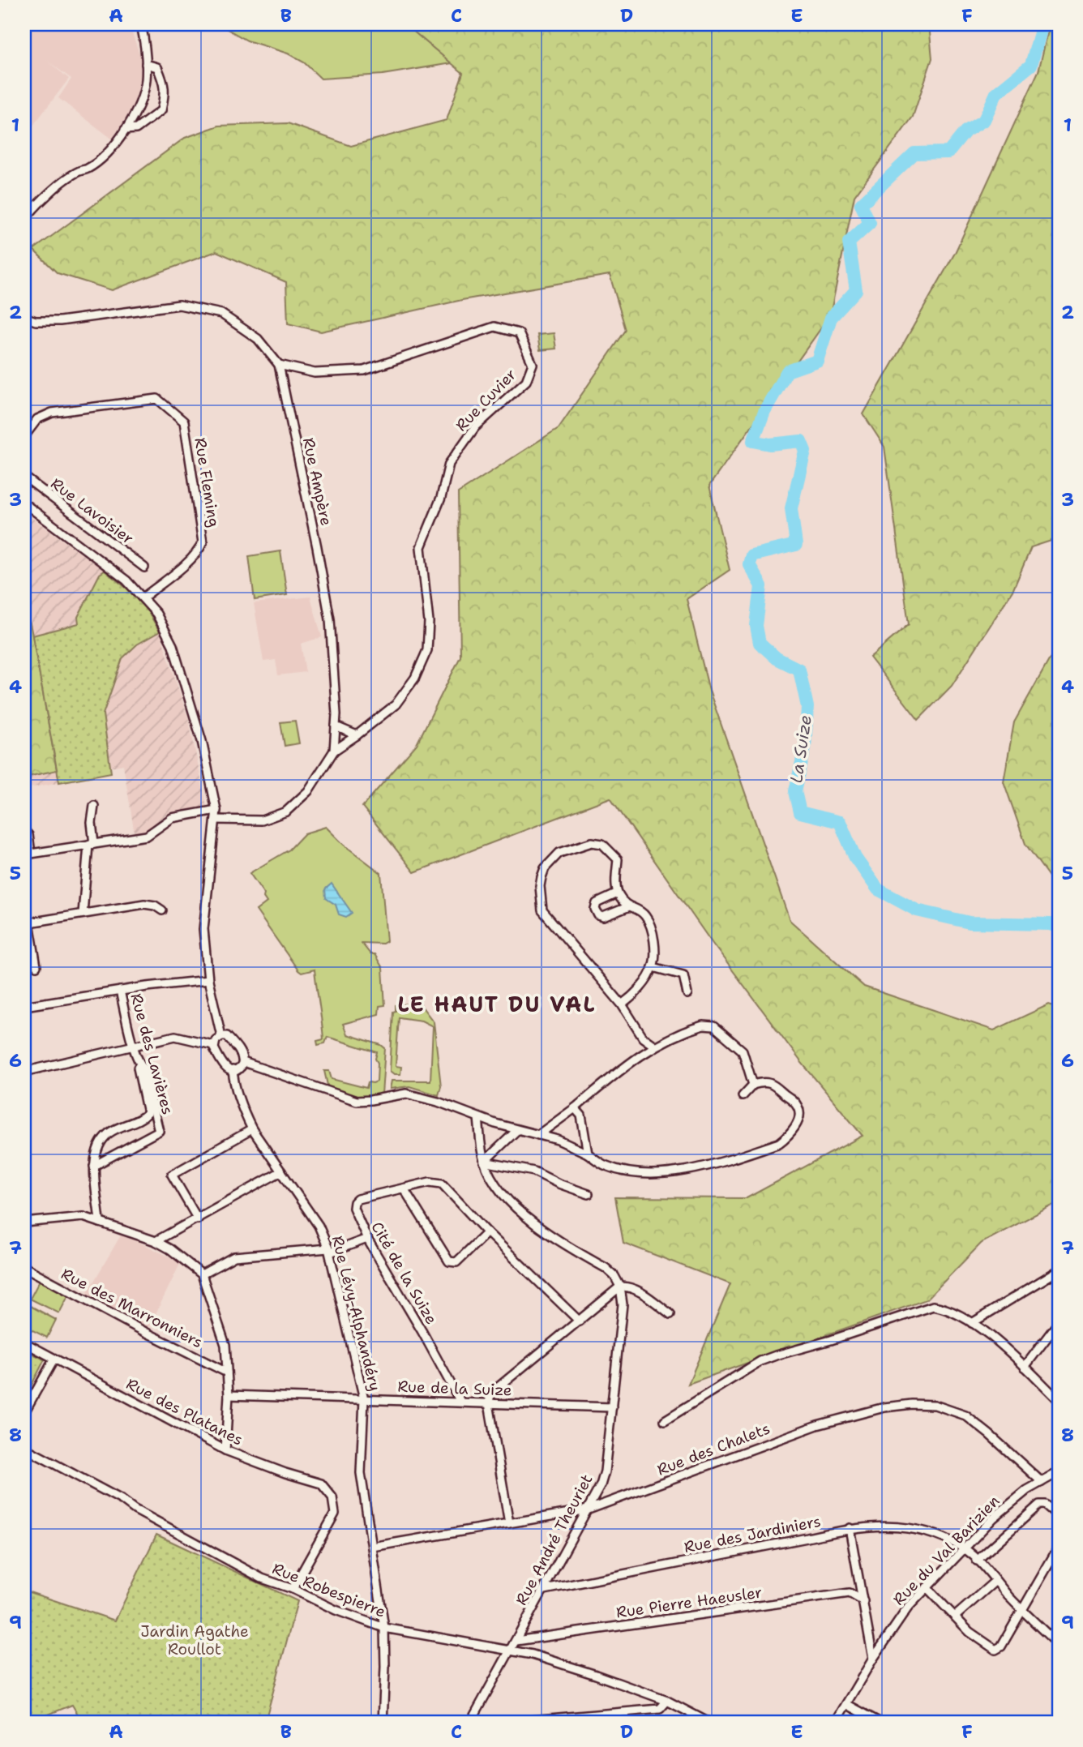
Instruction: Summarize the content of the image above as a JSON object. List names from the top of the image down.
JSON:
{
  "streets": {
    "street": [
      "Rue Cuvier",
      "Rue Ampère",
      "Rue Fleming",
      "Rue Lavoisier",
      "Rue des Lavières",
      "Cité de la Suize",
      "Rue des Marronniers",
      "Rue Lévy-Alphandéry",
      "Rue de la Suize",
      "Rue des Platanes",
      "Rue des Chalets",
      "Rue des Jardiniers",
      "Rue André Theuriet",
      "Rue du Val Barizien",
      "Rue Robespierre",
      "Rue Pierre Haeusler"
    ]
  },
  "crossings": [
    ["Rue Cuvier", "Rue Ampère"],
    ["Cité de la Suize", "Rue de la Suize"],
    ["Rue Lévy-Alphandéry", "Rue de la Suize"],
    ["Rue Lévy-Alphandéry", "Rue des Chalets"],
    ["Rue Lévy-Alphandéry", "Rue Robespierre"],
    ["Rue de la Suize", "Rue André Theuriet"],
    ["Rue des Platanes", "Rue Robespierre"],
    ["Rue des Chalets", "Rue André Theuriet"],
    ["Rue des Chalets", "Rue du Val Barizien"],
    ["Rue des Jardiniers", "Rue André Theuriet"],
    ["Rue des Jardiniers", "Rue du Val Barizien"],
    ["Rue André Theuriet", "Rue Robespierre"],
    ["Rue André Theuriet", "Rue Pierre Haeusler"]
  ],
  "districts": ["LE HAUT DU VAL"],
  "water": ["La Suize"],
  "parks": ["Jardin Agathe Roullot"],
  "grid": {
    "columns": [
      "A",
      "B",
      "C",
      "D",
      "E",
      "F"
    ],
    "rows": [
      "1",
      "2",
      "3",
      "4",
      "5",
      "6",
      "7",
      "8",
      "9"
    ]
  }
}
